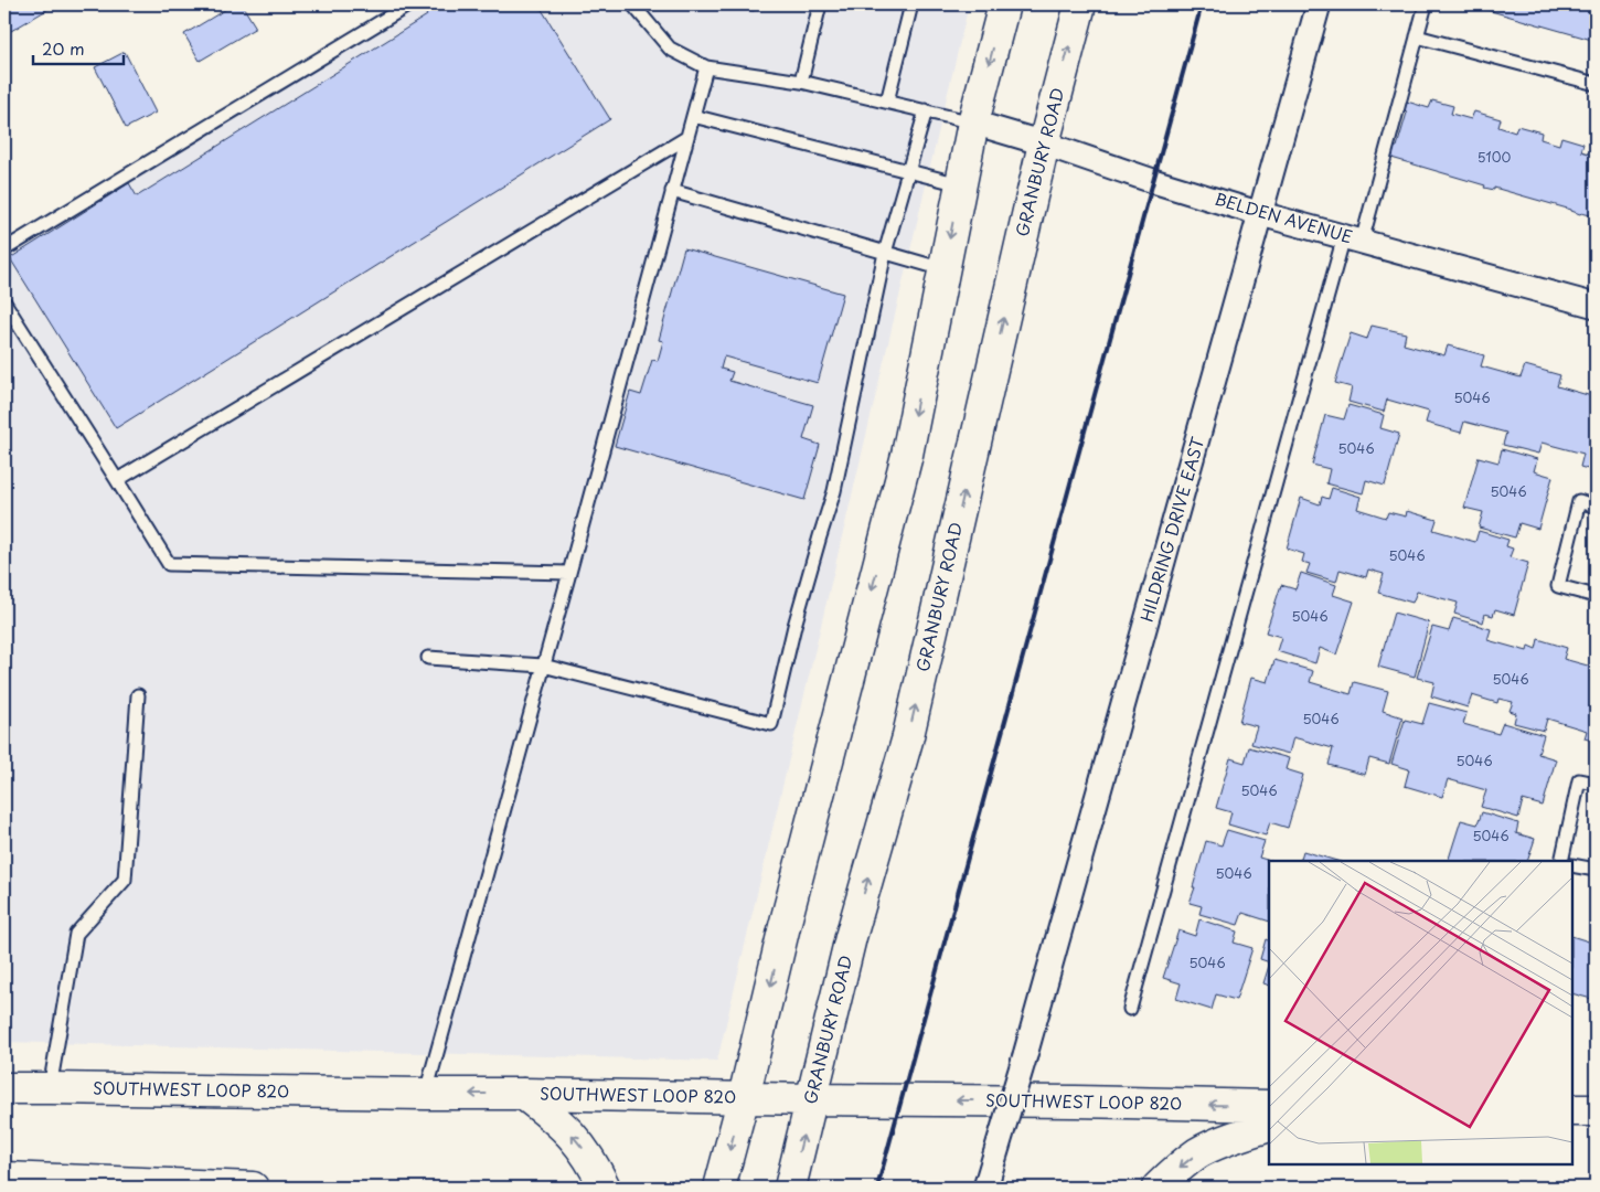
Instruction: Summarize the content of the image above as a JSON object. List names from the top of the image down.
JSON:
{
  "streets": {
    "main road": ["GRANBURY ROAD", "SOUTHWEST LOOP 820"],
    "street": ["BELDEN AVENUE", "HILDRING DRIVE EAST"]
  },
  "crossings": [
    ["GRANBURY ROAD", "BELDEN AVENUE"],
    ["GRANBURY ROAD", "SOUTHWEST LOOP 820"],
    ["BELDEN AVENUE", "HILDRING DRIVE EAST"]
  ],
  "one_way": ["SOUTHWEST LOOP 820"],
  "house_numbers": [
    "5100",
    "5046",
    "5046",
    "5046",
    "5046",
    "5046",
    "5046",
    "5046",
    "5046",
    "5046",
    "5046",
    "5046",
    "5046"
  ],
  "scale_bar": "20 m"
}
